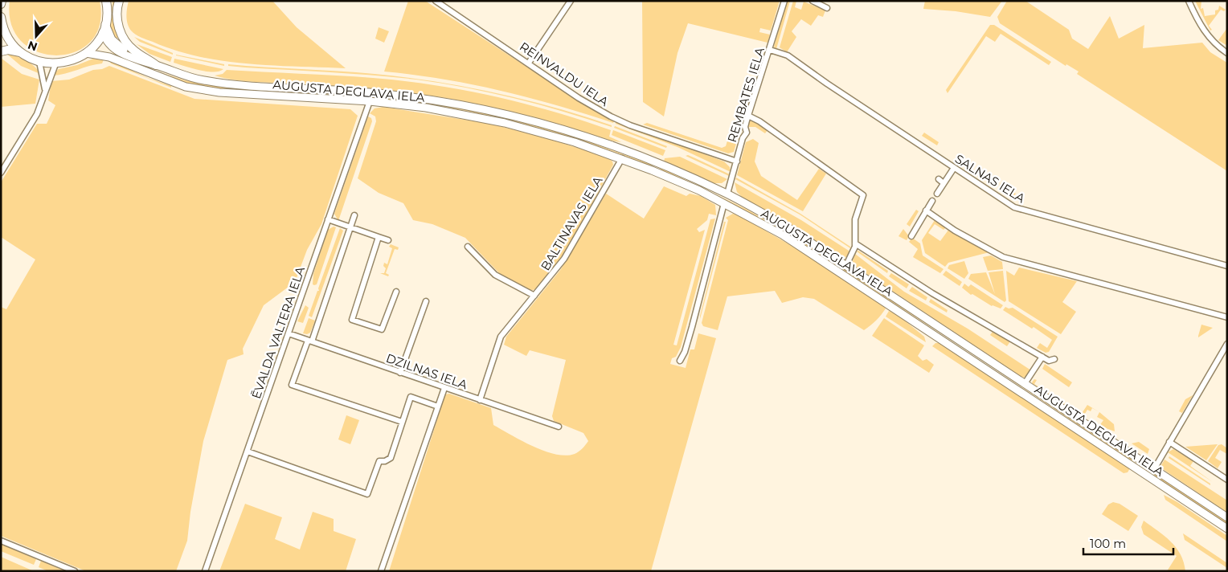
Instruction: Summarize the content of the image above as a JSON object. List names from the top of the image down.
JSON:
{
  "streets": {
    "main road": ["AUGUSTA DEGLAVA IELA"],
    "street": [
      "REINVALDU IELA",
      "REMBATES IELA",
      "SALNAS IELA",
      "BALTINAVAS IELA",
      "ĒVALDA VALTERA IELA",
      "DZILNAS IELA"
    ]
  },
  "crossings": [
    ["REINVALDU IELA", "REMBATES IELA"],
    ["AUGUSTA DEGLAVA IELA", "REMBATES IELA"],
    ["AUGUSTA DEGLAVA IELA", "BALTINAVAS IELA"],
    ["AUGUSTA DEGLAVA IELA", "ĒVALDA VALTERA IELA"],
    ["REMBATES IELA", "SALNAS IELA"],
    ["BALTINAVAS IELA", "DZILNAS IELA"],
    ["ĒVALDA VALTERA IELA", "DZILNAS IELA"]
  ],
  "scale_bar": "100 m",
  "north": "bottom"
}
